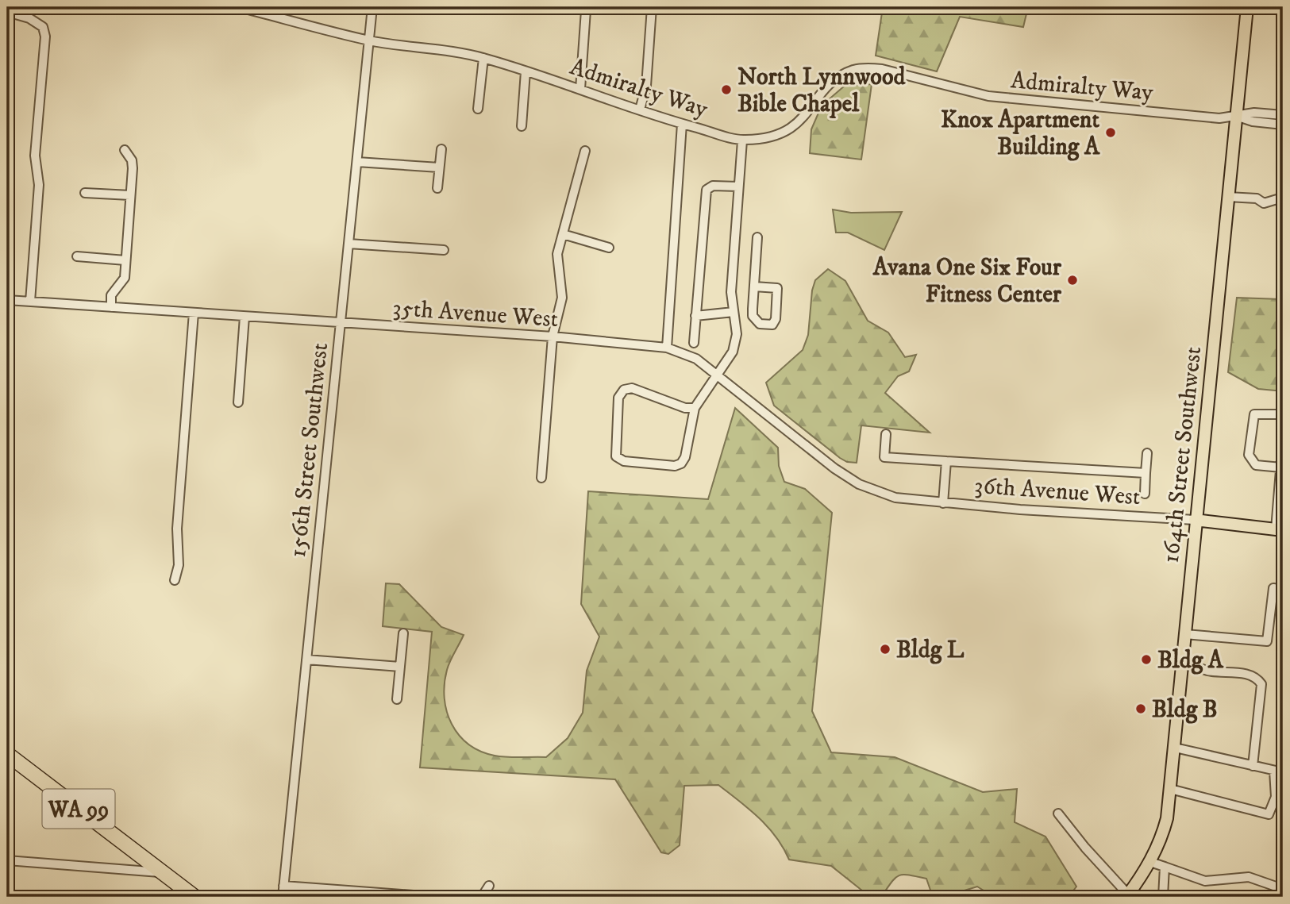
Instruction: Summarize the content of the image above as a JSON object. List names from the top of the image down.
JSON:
{
  "streets": {
    "highway": ["WA 99"],
    "main road": ["164th Street Southwest", "36th Avenue West"],
    "street": ["Admiralty Way", "35th Avenue West", "156th Street Southwest"]
  },
  "crossings": [
    ["Admiralty Way", "156th Street Southwest"],
    ["Admiralty Way", "164th Street Southwest"],
    ["35th Avenue West", "156th Street Southwest"],
    ["35th Avenue West", "36th Avenue West"],
    ["164th Street Southwest", "36th Avenue West"]
  ],
  "places": [
    "North Lynnwood Bible Chapel",
    "Knox Apartment Building A",
    "Avana One Six Four Fitness Center",
    "Bldg L",
    "Bldg A",
    "Bldg B"
  ]
}
